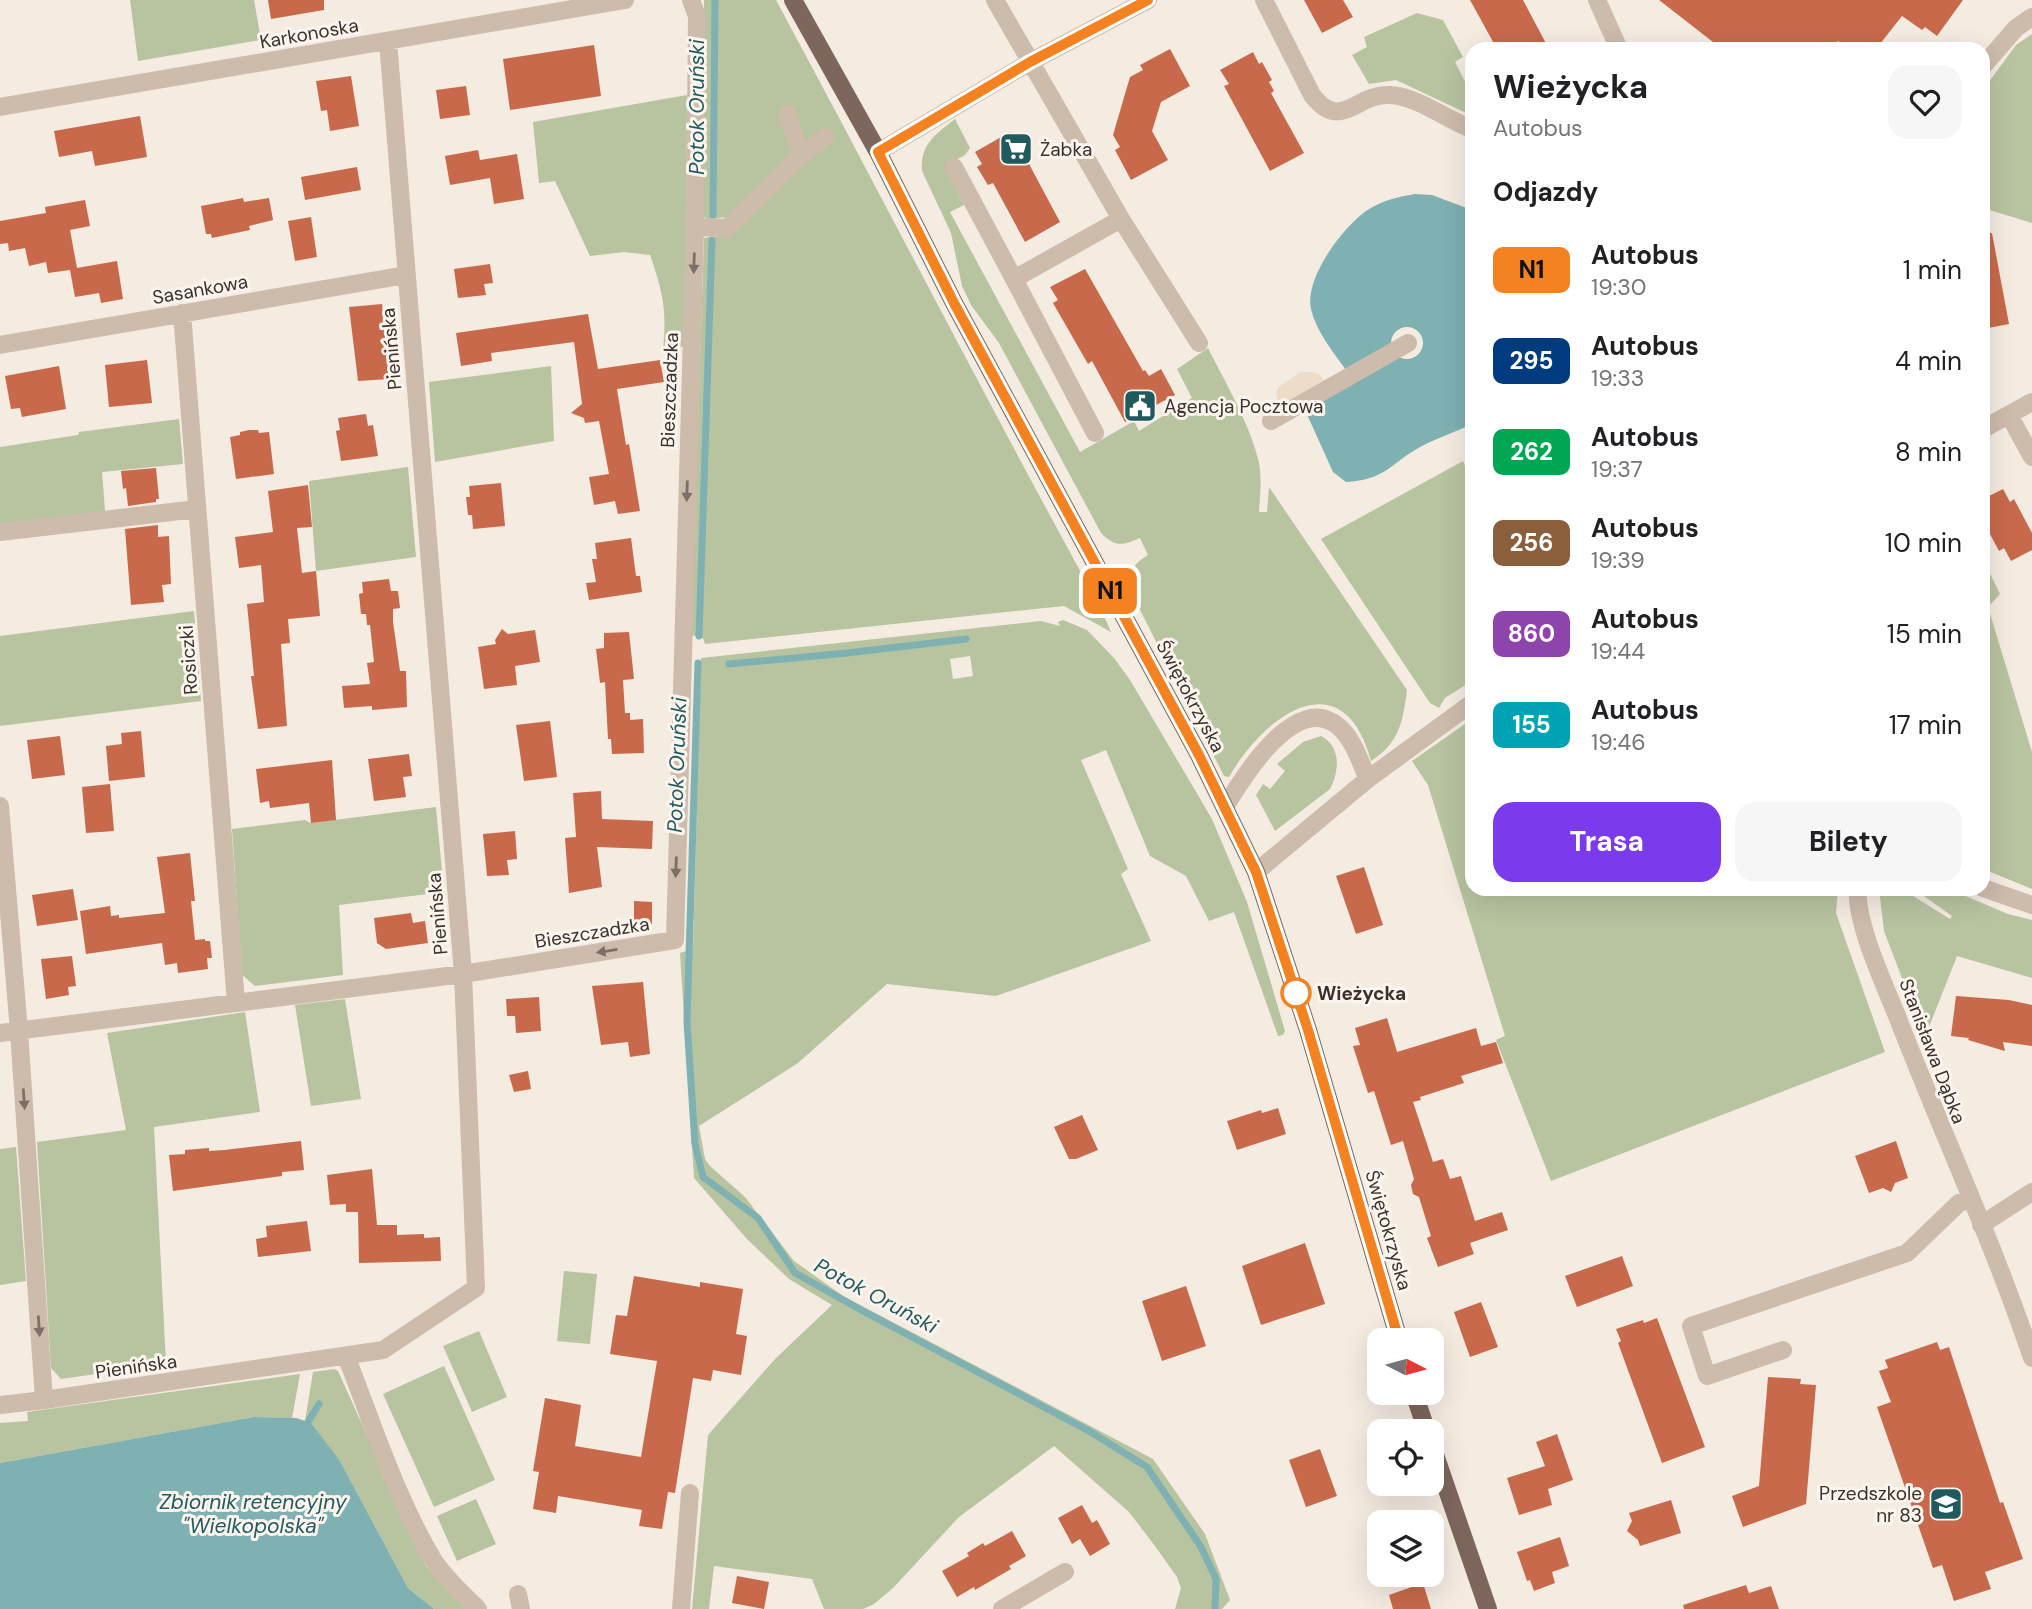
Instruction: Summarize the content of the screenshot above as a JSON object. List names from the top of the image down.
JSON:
{
  "streets": {
    "main road": ["Świętokrzyska"],
    "street": [
      "Karkonoska",
      "Sasankowa",
      "Pienińska",
      "Bieszczadzka",
      "Rosiczki",
      "Stanisława Dąbka"
    ]
  },
  "crossings": [
    ["Karkonoska", "Pienińska"],
    ["Sasankowa", "Pienińska"],
    ["Sasankowa", "Rosiczki"],
    ["Pienińska", "Bieszczadzka"],
    ["Bieszczadzka", "Rosiczki"]
  ],
  "one_way": ["Bieszczadzka"],
  "water": ["Potok Oruński", "Zbiornik retencyjny \"Wielkopolska\""],
  "places": {
    "supermarket": ["Żabka"],
    "public building": ["Agencja Pocztowa"],
    "other": ["Wieżycka"],
    "school or university": ["Przedszkole nr 83"]
  },
  "lines": ["bus line N1"],
  "north": "right",
  "page": {
    "on_map": "N1",
    "heading": [
      ["Wieżycka", "Autobus"],
      "Odjazdy"
    ],
    "list": [
      {
        "mark": "N1",
        "name": "Autobus",
        "note": "19:30",
        "value": "1 min"
      },
      {
        "mark": "295",
        "name": "Autobus",
        "note": "19:33",
        "value": "4 min"
      },
      {
        "mark": "262",
        "name": "Autobus",
        "note": "19:37",
        "value": "8 min"
      },
      {
        "mark": "256",
        "name": "Autobus",
        "note": "19:39",
        "value": "10 min"
      },
      {
        "mark": "860",
        "name": "Autobus",
        "note": "19:44",
        "value": "15 min"
      },
      {
        "mark": "155",
        "name": "Autobus",
        "note": "19:46",
        "value": "17 min"
      }
    ],
    "buttons": ["Trasa", "Bilety"]
  }
}
